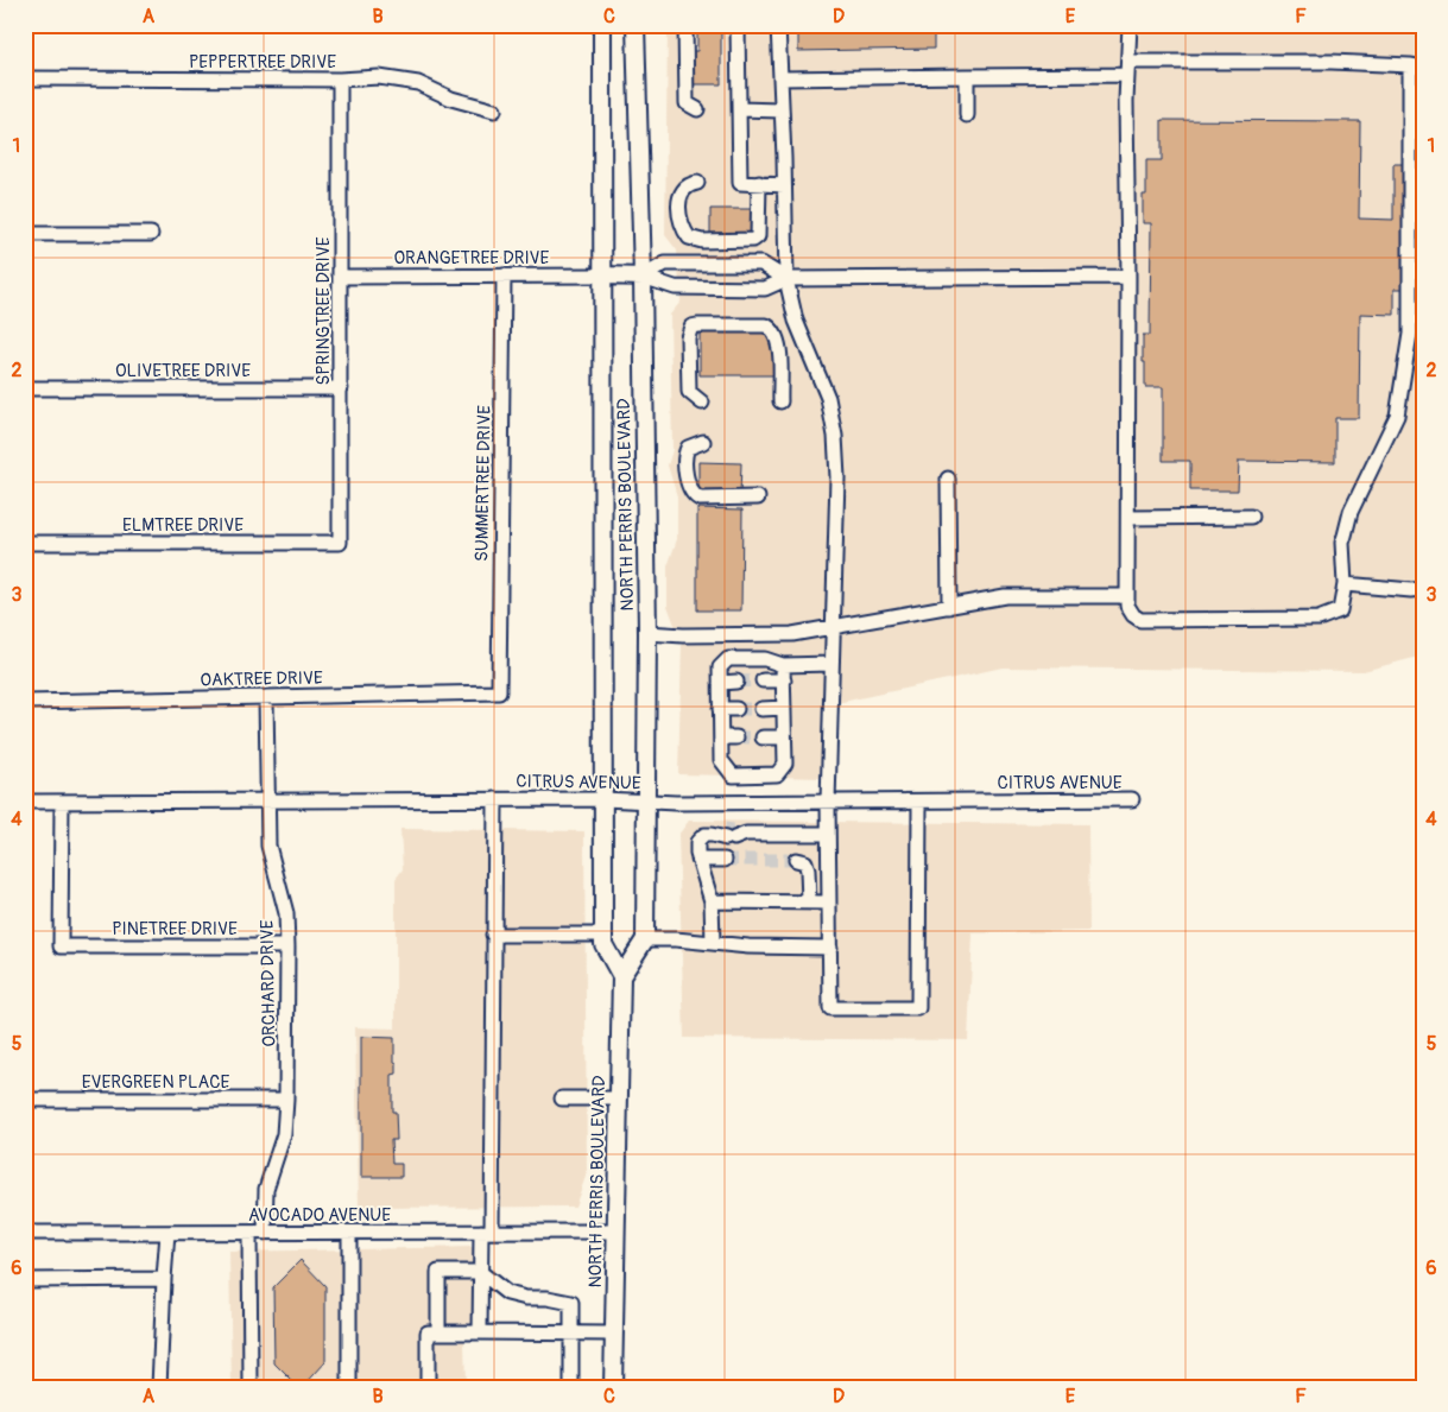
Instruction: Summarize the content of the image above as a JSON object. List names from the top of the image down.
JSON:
{
  "streets": {
    "main road": ["NORTH PERRIS BOULEVARD"],
    "street": [
      "PEPPERTREE DRIVE",
      "ORANGETREE DRIVE",
      "SPRINGTREE DRIVE",
      "OLIVETREE DRIVE",
      "SUMMERTREE DRIVE",
      "ELMTREE DRIVE",
      "OAKTREE DRIVE",
      "CITRUS AVENUE",
      "PINETREE DRIVE",
      "ORCHARD DRIVE",
      "EVERGREEN PLACE",
      "AVOCADO AVENUE"
    ]
  },
  "crossings": [
    ["PEPPERTREE DRIVE", "SPRINGTREE DRIVE"],
    ["ORANGETREE DRIVE", "SPRINGTREE DRIVE"],
    ["ORANGETREE DRIVE", "SUMMERTREE DRIVE"],
    ["ORANGETREE DRIVE", "NORTH PERRIS BOULEVARD"],
    ["SPRINGTREE DRIVE", "OLIVETREE DRIVE"],
    ["SPRINGTREE DRIVE", "ELMTREE DRIVE"],
    ["SUMMERTREE DRIVE", "OAKTREE DRIVE"],
    ["NORTH PERRIS BOULEVARD", "CITRUS AVENUE"],
    ["NORTH PERRIS BOULEVARD", "AVOCADO AVENUE"],
    ["OAKTREE DRIVE", "ORCHARD DRIVE"],
    ["CITRUS AVENUE", "PINETREE DRIVE"],
    ["CITRUS AVENUE", "ORCHARD DRIVE"],
    ["PINETREE DRIVE", "ORCHARD DRIVE"],
    ["ORCHARD DRIVE", "EVERGREEN PLACE"],
    ["ORCHARD DRIVE", "AVOCADO AVENUE"]
  ],
  "grid": {
    "columns": [
      "A",
      "B",
      "C",
      "D",
      "E",
      "F"
    ],
    "rows": [
      "1",
      "2",
      "3",
      "4",
      "5",
      "6"
    ]
  }
}
